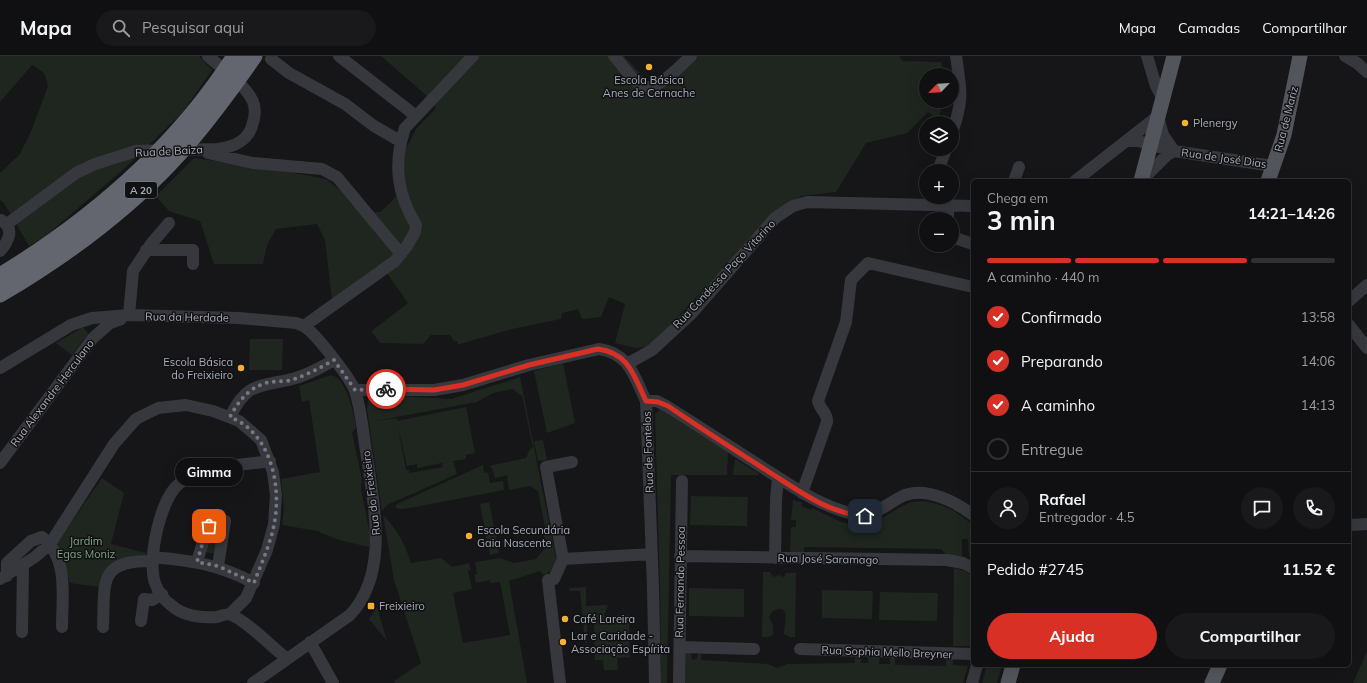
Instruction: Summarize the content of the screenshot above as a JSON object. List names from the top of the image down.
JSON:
{
  "streets": {
    "highway": ["A 20"],
    "main road": ["Rua de Mariz"],
    "street": [
      "Rua de Baiza",
      "Rua de José Dias",
      "Rua Condessa Paço Vitorino",
      "Rua da Herdade",
      "Rua Alexandre Herculano",
      "Rua de Fontelos",
      "Rua do Freixieiro",
      "Rua José Saramago",
      "Rua Fernando Pessoa",
      "Rua Sophia Mello Breyner"
    ]
  },
  "crossings": [
    ["Rua de Mariz", "Rua de José Dias"],
    ["Rua Condessa Paço Vitorino", "Rua de Fontelos"],
    ["Rua da Herdade", "Rua Alexandre Herculano"],
    ["Rua de Fontelos", "Rua do Freixieiro"],
    ["Rua José Saramago", "Rua Fernando Pessoa"]
  ],
  "parks": ["Jardim Egas Moniz"],
  "places": {
    "other": [
      "Escola Básica Anes de Cernache",
      "Plenergy",
      "Escola Básica do Freixieiro",
      "Gimma",
      "Escola Secundária Gaia Nascente",
      "Café Lareira",
      "Lar e Caridade - Associação Espírita"
    ],
    "transit": ["Freixieiro"]
  },
  "north": "bottom left",
  "page": {
    "header": "Mapa",
    "search": "Pesquisar aqui",
    "nav": ["Mapa", "Camadas", "Compartilhar"],
    "map_buttons": ["+", "−"],
    "heading": ["3 min", "Chega em", "14:21–14:26"],
    "panel": [
      "Rafael",
      "Entregador · 4.5",
      "Pedido #2745",
      "11.52 €"
    ],
    "bar": "A caminho · 440 m",
    "list": [
      ["Confirmado", "13:58"],
      ["Preparando", "14:06"],
      ["A caminho", "14:13"],
      "Entregue"
    ],
    "bubble": "Gimma",
    "buttons": ["Ajuda", "Compartilhar"]
  }
}
